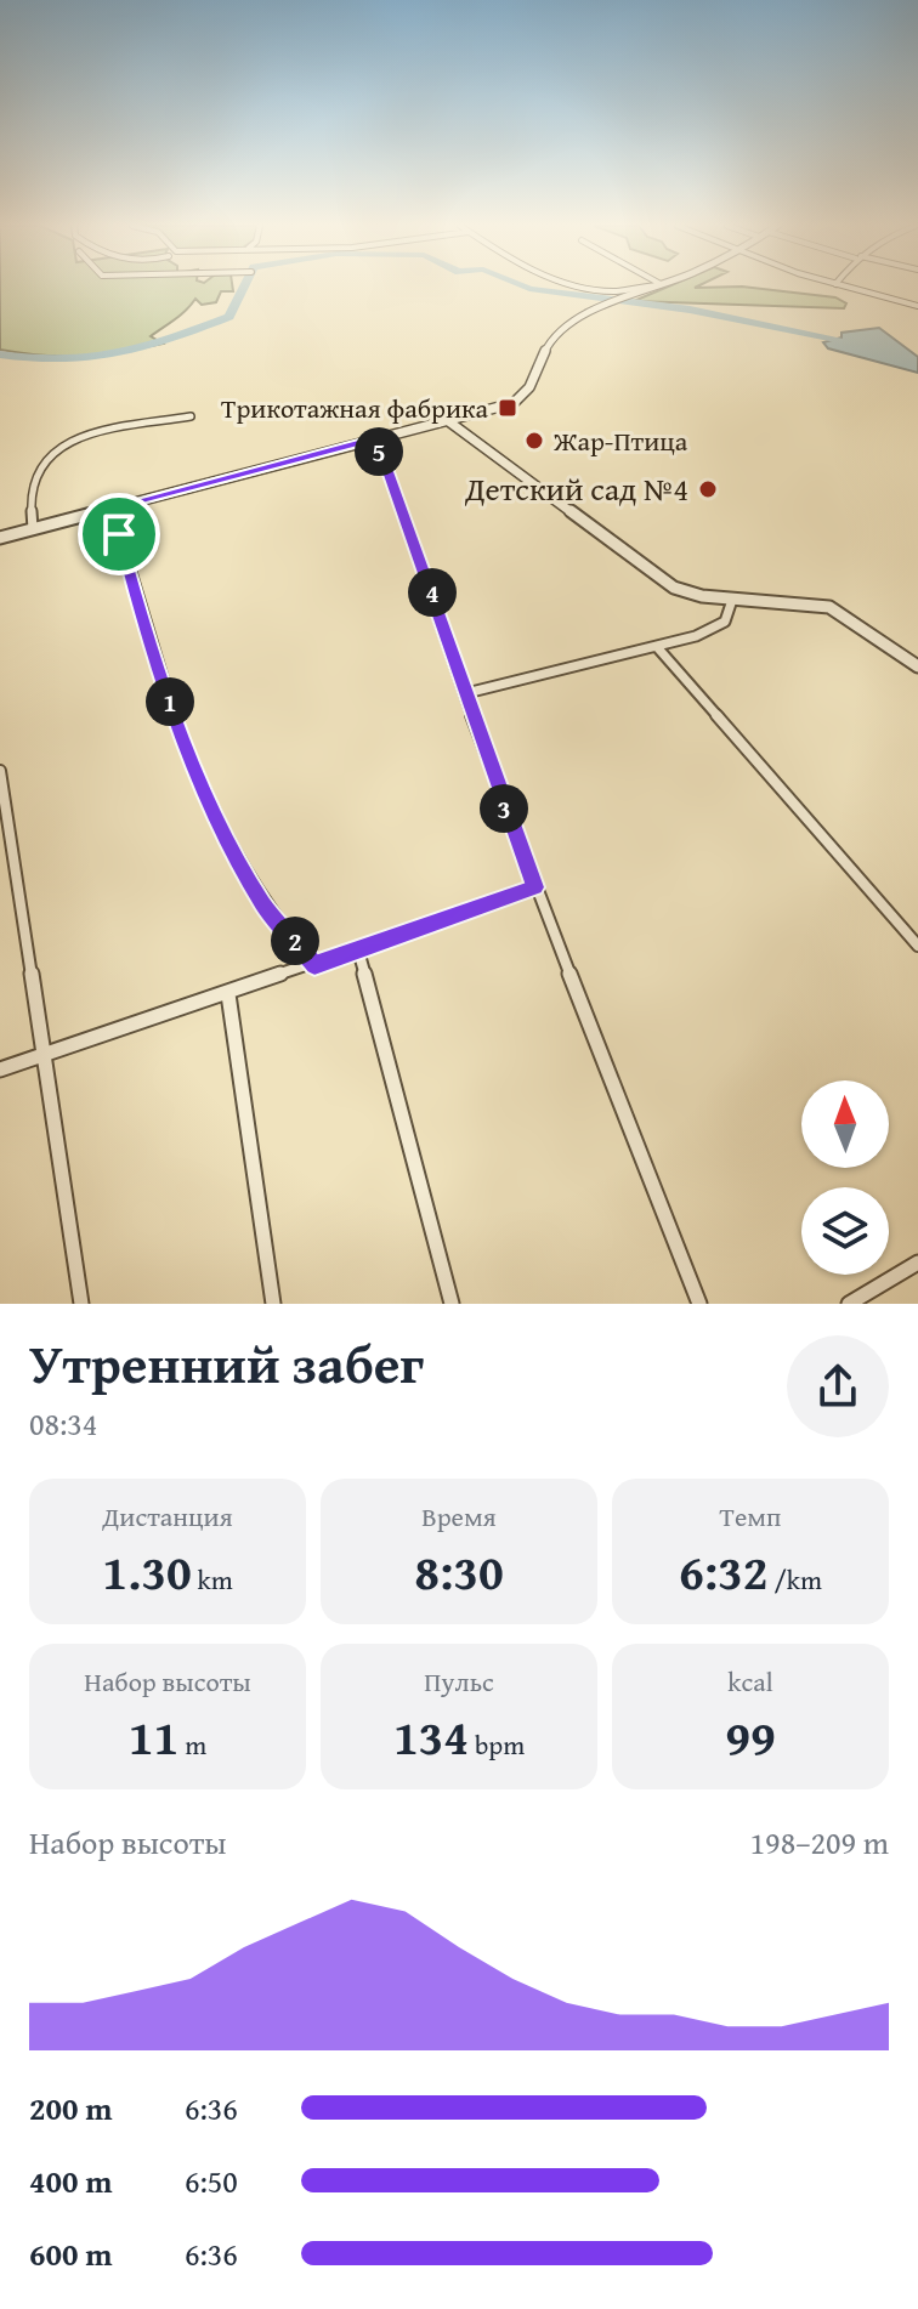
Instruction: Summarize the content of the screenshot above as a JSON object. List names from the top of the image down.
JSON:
{
  "places": {
    "transit": ["Трикотажная фабрика"],
    "other": ["Жар-Птица", "Детский сад №4"]
  },
  "north": "top",
  "page": {
    "pins": [
      "5",
      "4",
      "1",
      "3",
      "2"
    ],
    "heading": ["Утренний забег", "08:34"],
    "stats": [
      ["Дистанция", "1.30 km"],
      ["Время", "8:30"],
      ["Темп", "6:32 /km"],
      ["Набор высоты", "11 m"],
      ["Пульс", "134 bpm"],
      ["kcal", "99"]
    ],
    "chart": ["Набор высоты", "198–209 m"],
    "list": [
      {
        "name": "200 m",
        "note": "6:36"
      },
      {
        "name": "400 m",
        "note": "6:50"
      },
      {
        "name": "600 m",
        "note": "6:36"
      }
    ]
  }
}
